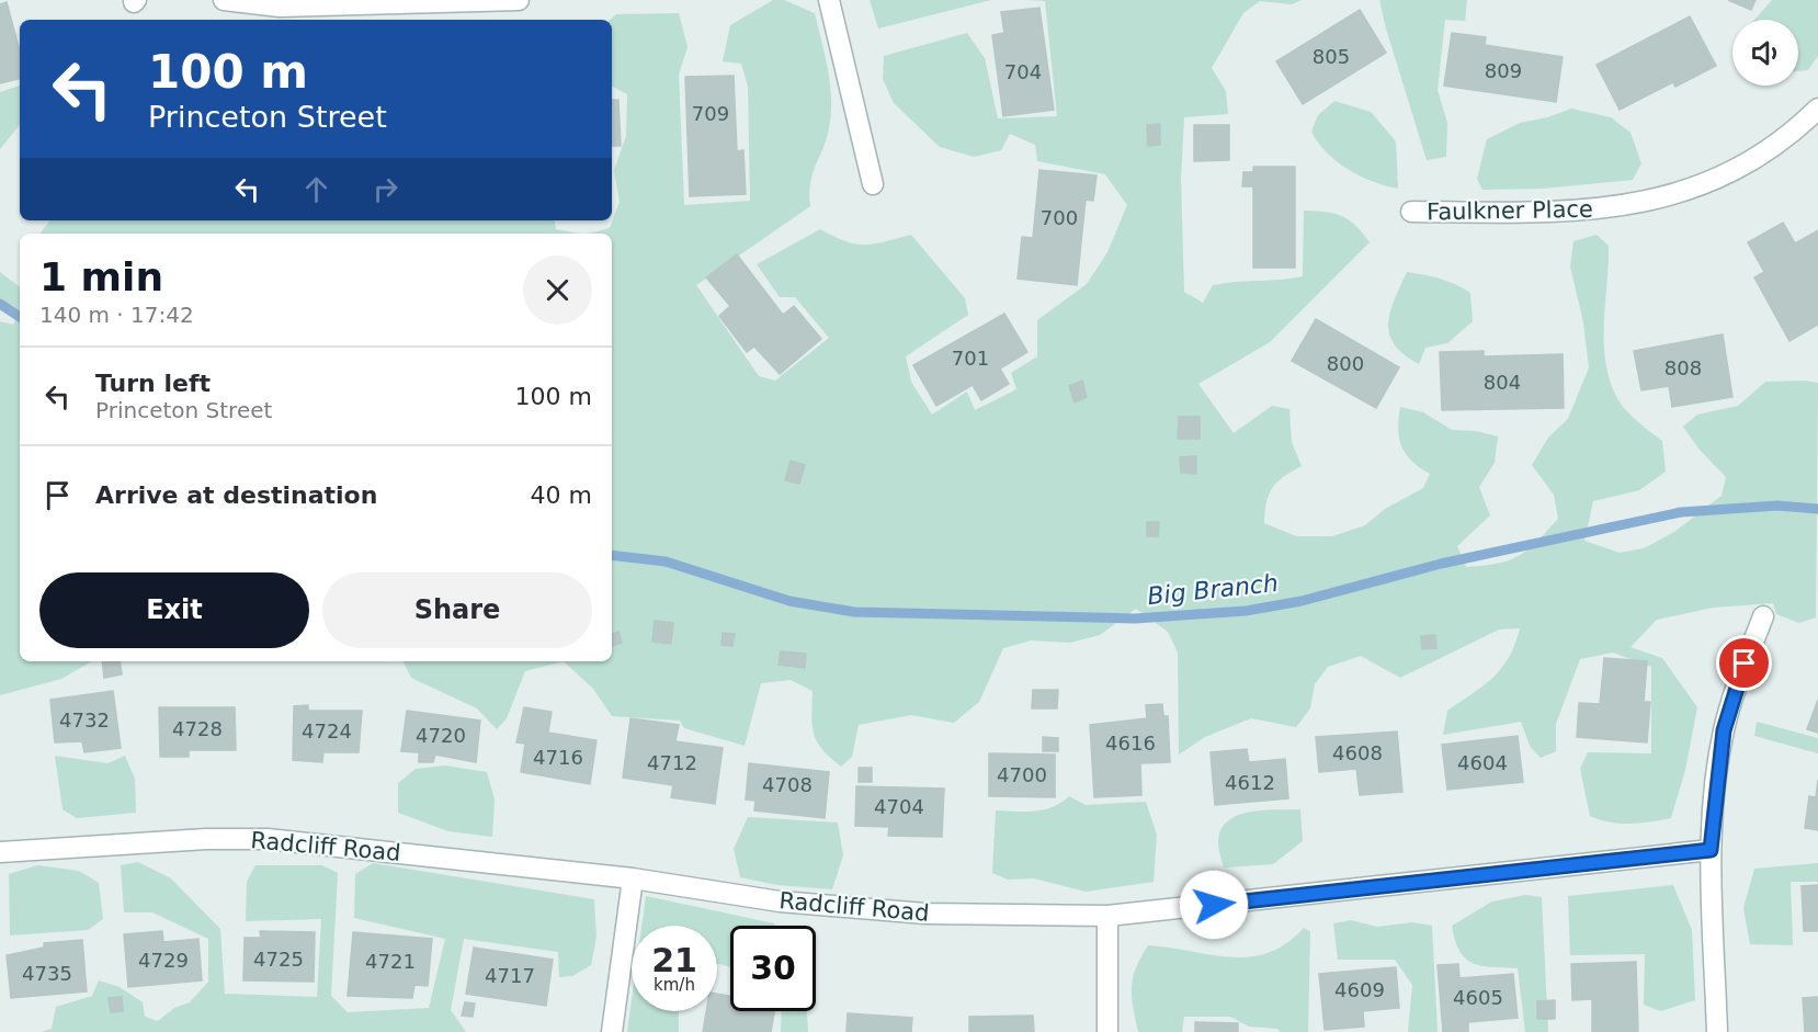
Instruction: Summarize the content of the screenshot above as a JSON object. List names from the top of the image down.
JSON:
{
  "streets": {
    "street": ["Faulkner Place", "Radcliff Road"]
  },
  "water": ["Big Branch"],
  "house_numbers": [
    "805",
    "809",
    "704",
    "709",
    "700",
    "701",
    "800",
    "808",
    "804",
    "4732",
    "4728",
    "4724",
    "4720",
    "4616",
    "4608",
    "4716",
    "4712",
    "4604",
    "4700",
    "4612",
    "4708",
    "4704",
    "4725",
    "4729",
    "4721",
    "4735",
    "4717",
    "4609",
    "4605"
  ],
  "page": {
    "turn": ["100 m", "Princeton Street"],
    "heading": ["1 min", "140 m · 17:42"],
    "list": [
      {
        "name": "Turn left",
        "note": "Princeton Street",
        "value": "100 m"
      },
      {
        "name": "Arrive at destination",
        "value": "40 m"
      }
    ],
    "buttons": ["Exit", "Share"],
    "speed": "21 km/h",
    "limit": "30"
  }
}
